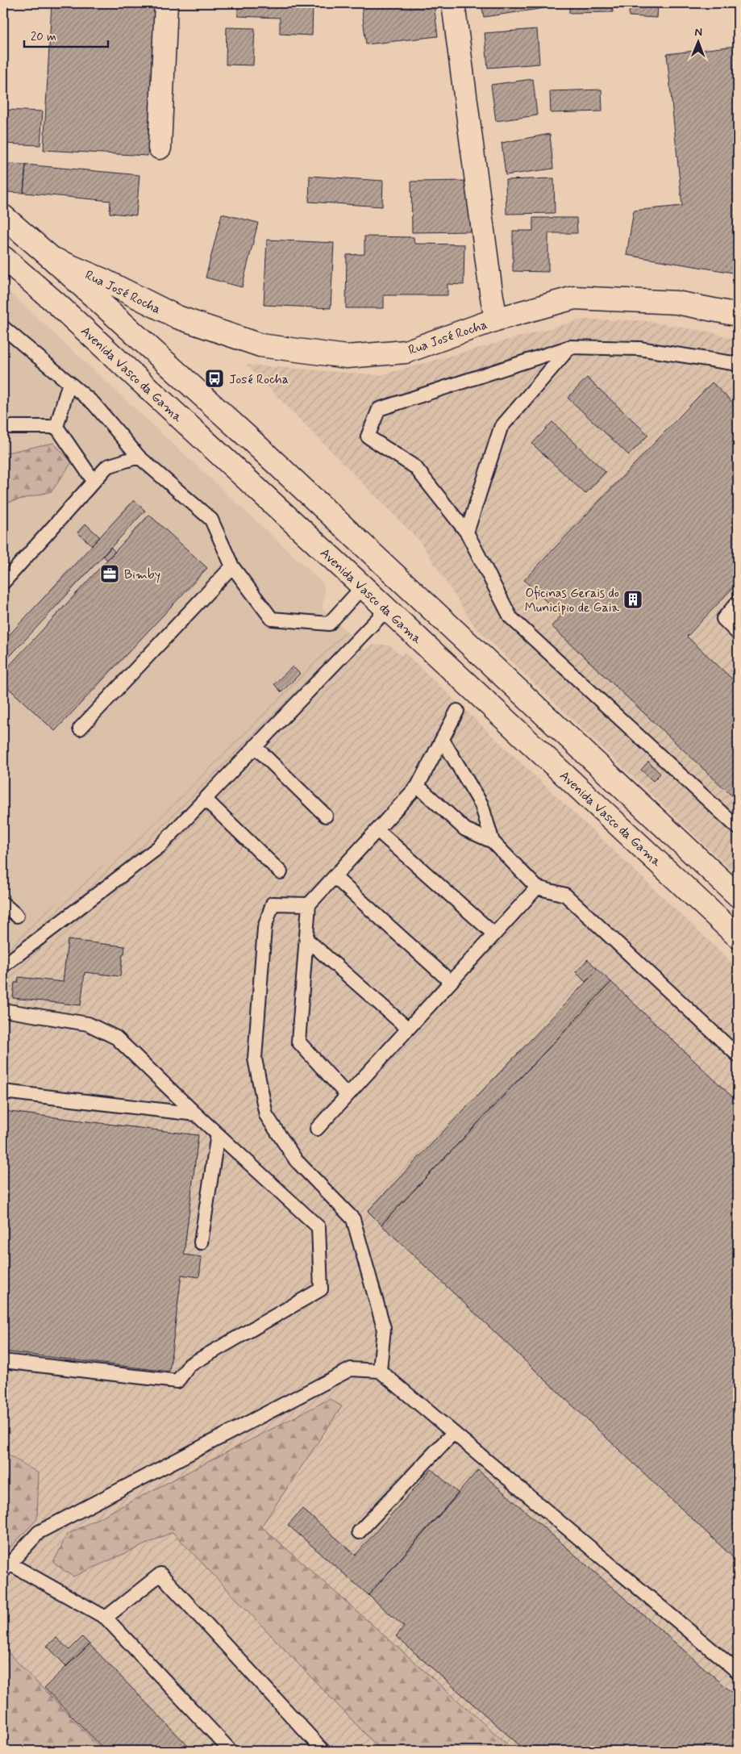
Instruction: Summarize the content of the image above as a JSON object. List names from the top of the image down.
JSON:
{
  "streets": {
    "main road": ["Rua José Rocha", "Avenida Vasco da Gama"]
  },
  "places": {
    "bus stop": ["José Rocha"],
    "office": ["Bimby"],
    "building": ["Oficinas Gerais do Município de Gaia"]
  },
  "scale_bar": "20 m",
  "north": "top"
}
